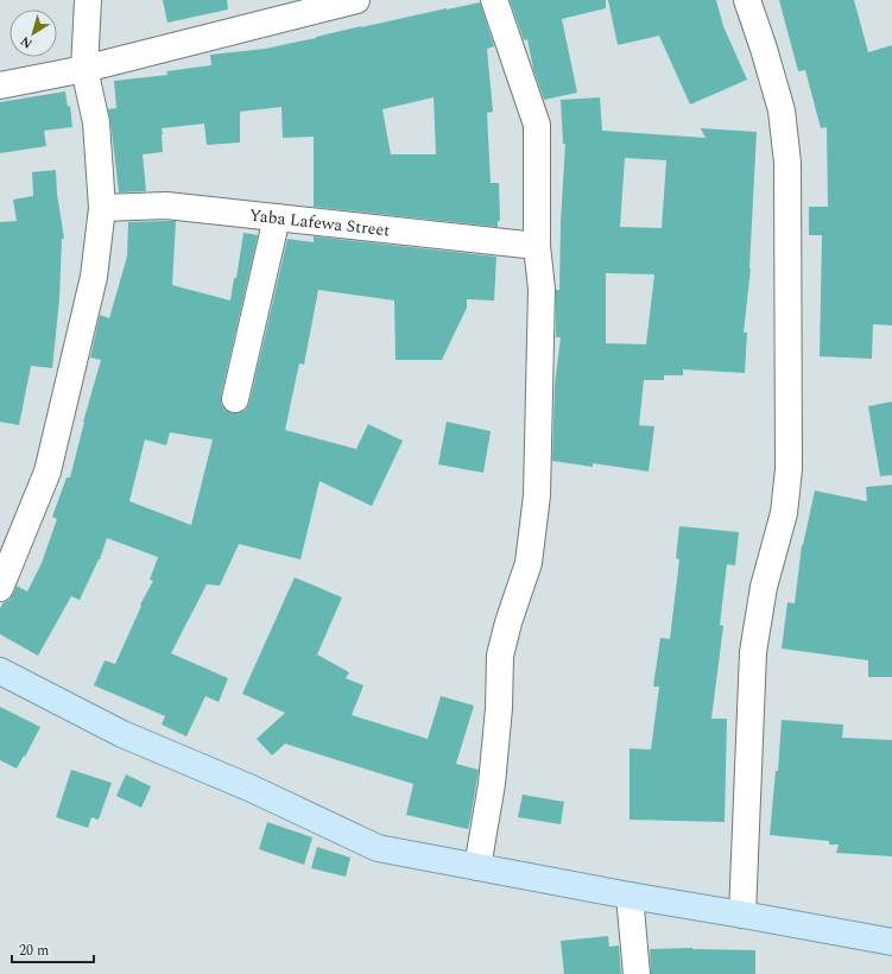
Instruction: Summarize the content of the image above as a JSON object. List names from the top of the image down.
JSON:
{
  "streets": {
    "street": ["Yaba Lafewa Street"]
  },
  "scale_bar": "20 m",
  "north": "bottom left"
}
